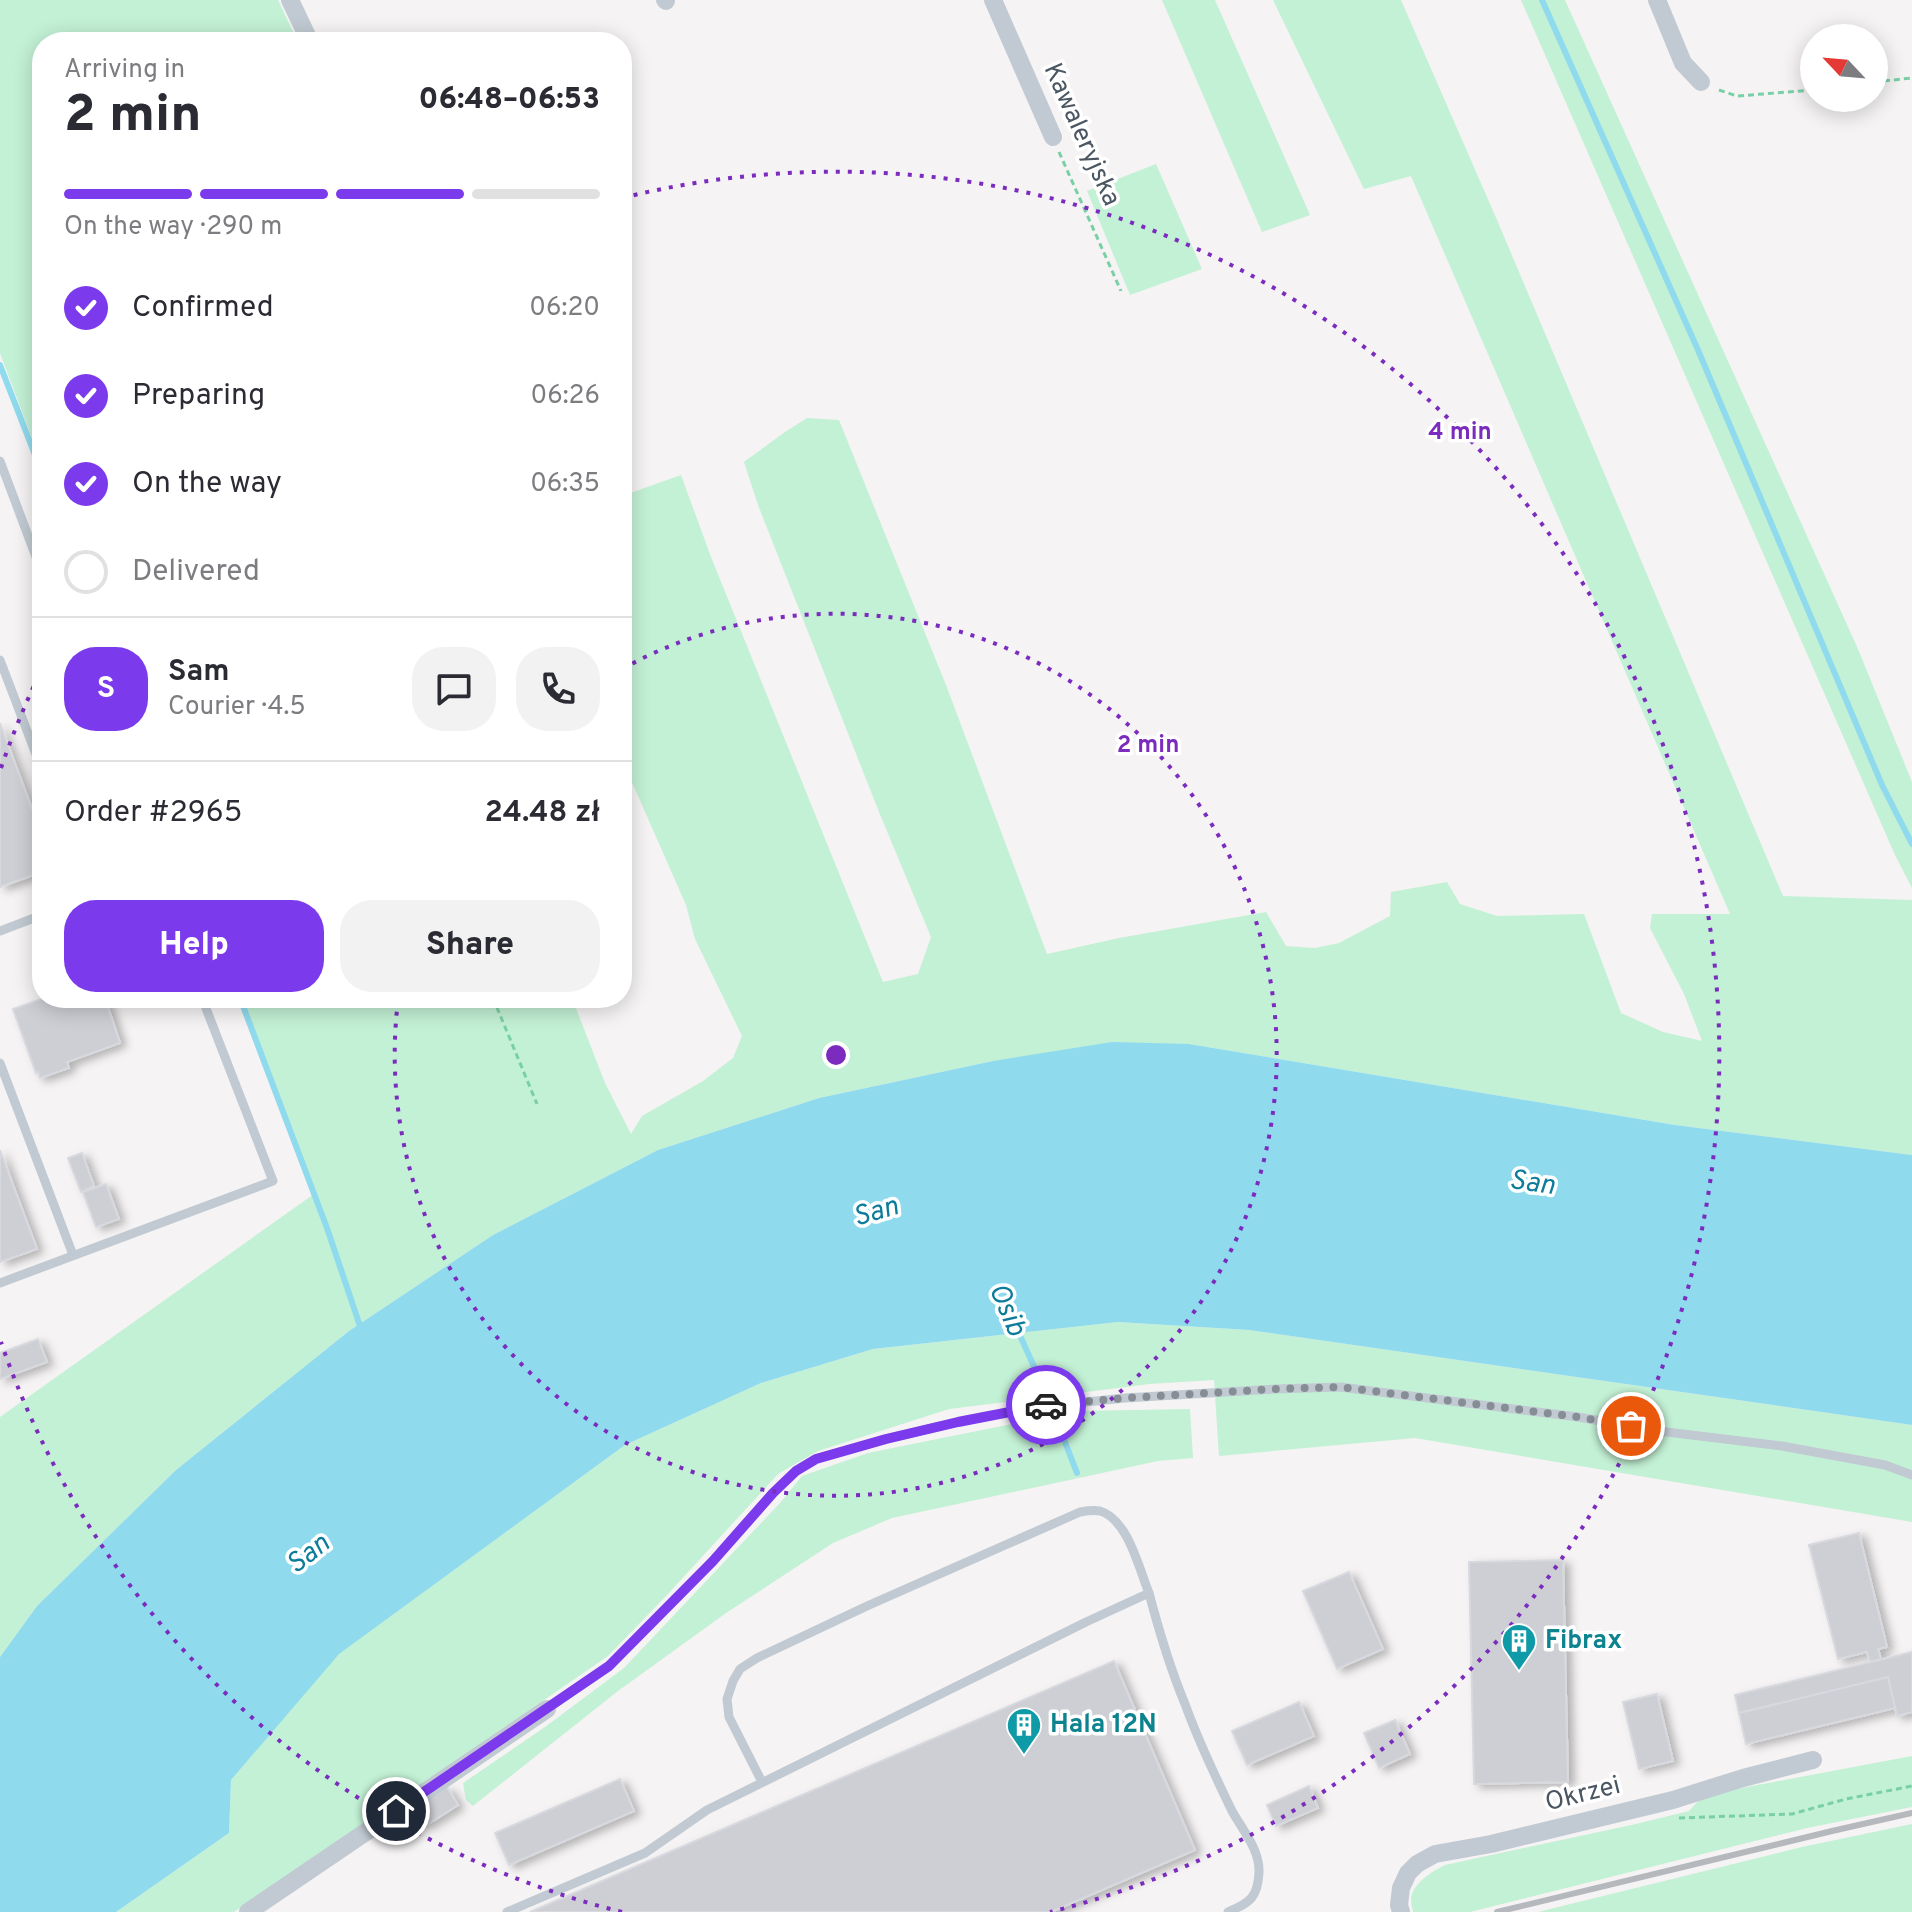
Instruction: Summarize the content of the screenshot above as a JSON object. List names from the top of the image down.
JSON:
{
  "streets": {
    "street": ["Kawaleryjska", "Okrzei"]
  },
  "water": ["San", "Osib"],
  "places": {
    "building": ["Fibrax", "Hala 12N"]
  },
  "north": "top left",
  "page": {
    "heading": ["2 min", "Arriving in", "06:48–06:53"],
    "panel": [
      "Sam",
      "Courier · 4.5",
      "Order #2965",
      "24.48 zł"
    ],
    "bar": "On the way · 290 m",
    "list": [
      ["Confirmed", "06:20"],
      ["Preparing", "06:26"],
      ["On the way", "06:35"],
      "Delivered"
    ],
    "round": "S",
    "buttons": ["Help", "Share"]
  },
  "rings": ["4 min", "2 min"]
}
